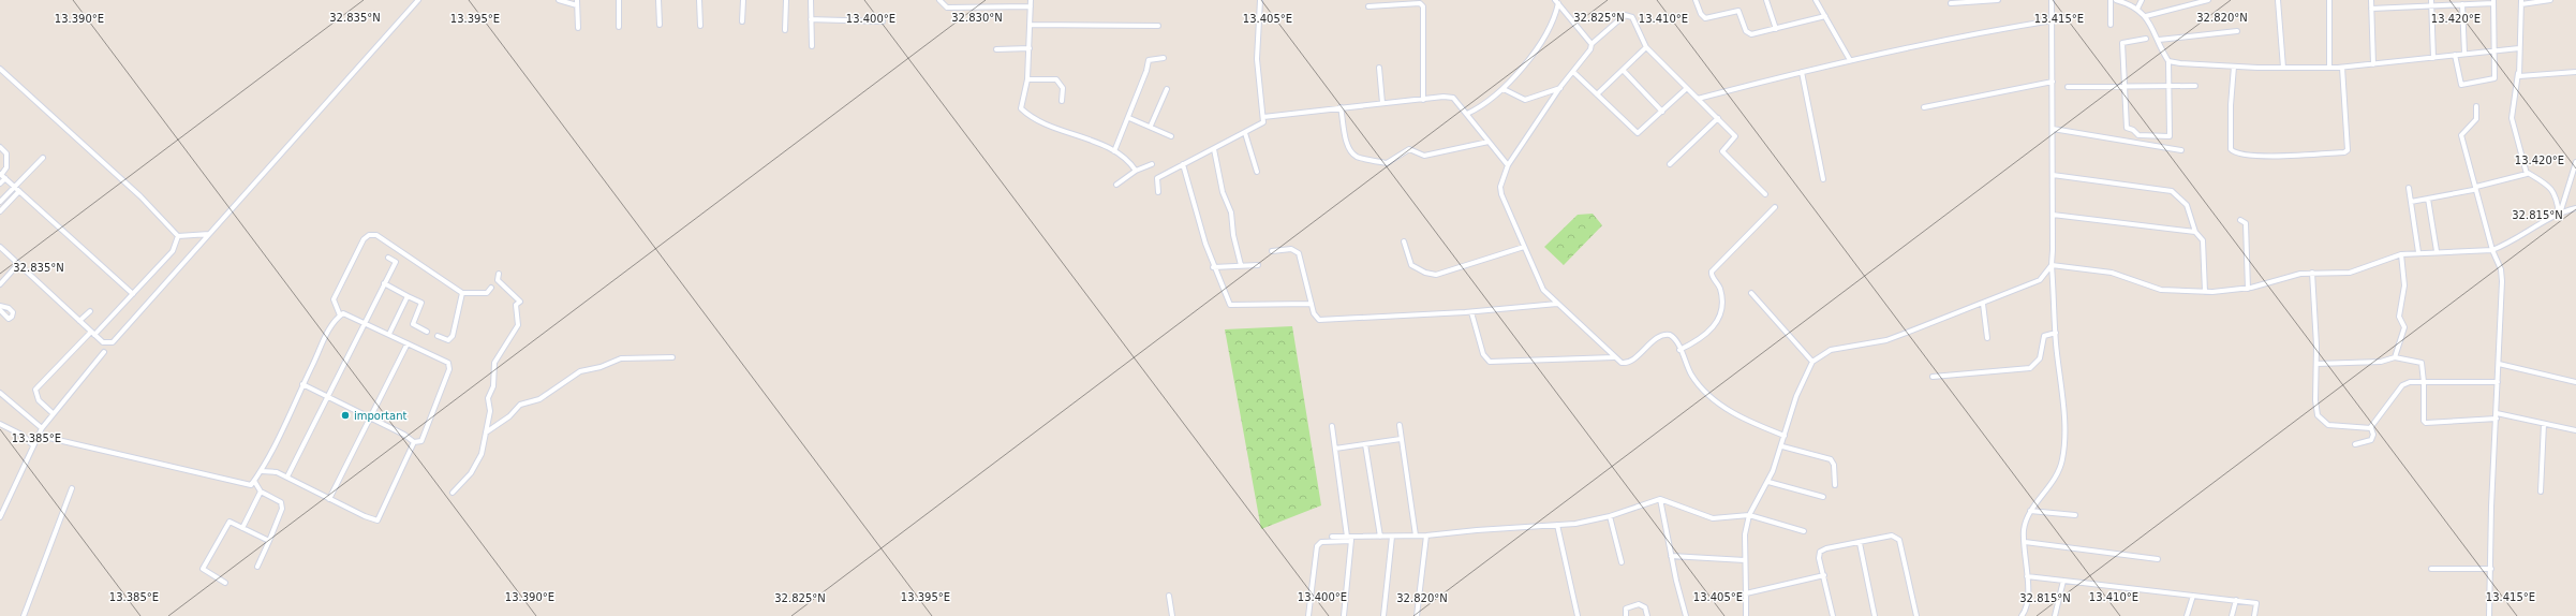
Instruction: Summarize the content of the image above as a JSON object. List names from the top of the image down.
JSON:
{
  "places": ["important"],
  "coordinates": [
    "32.835°N",
    "32.830°N",
    "32.825°N",
    "32.820°N",
    "13.390°E",
    "13.395°E",
    "13.400°E",
    "13.405°E",
    "13.410°E",
    "13.415°E",
    "13.420°E",
    "32.815°N",
    "13.385°E"
  ]
}
